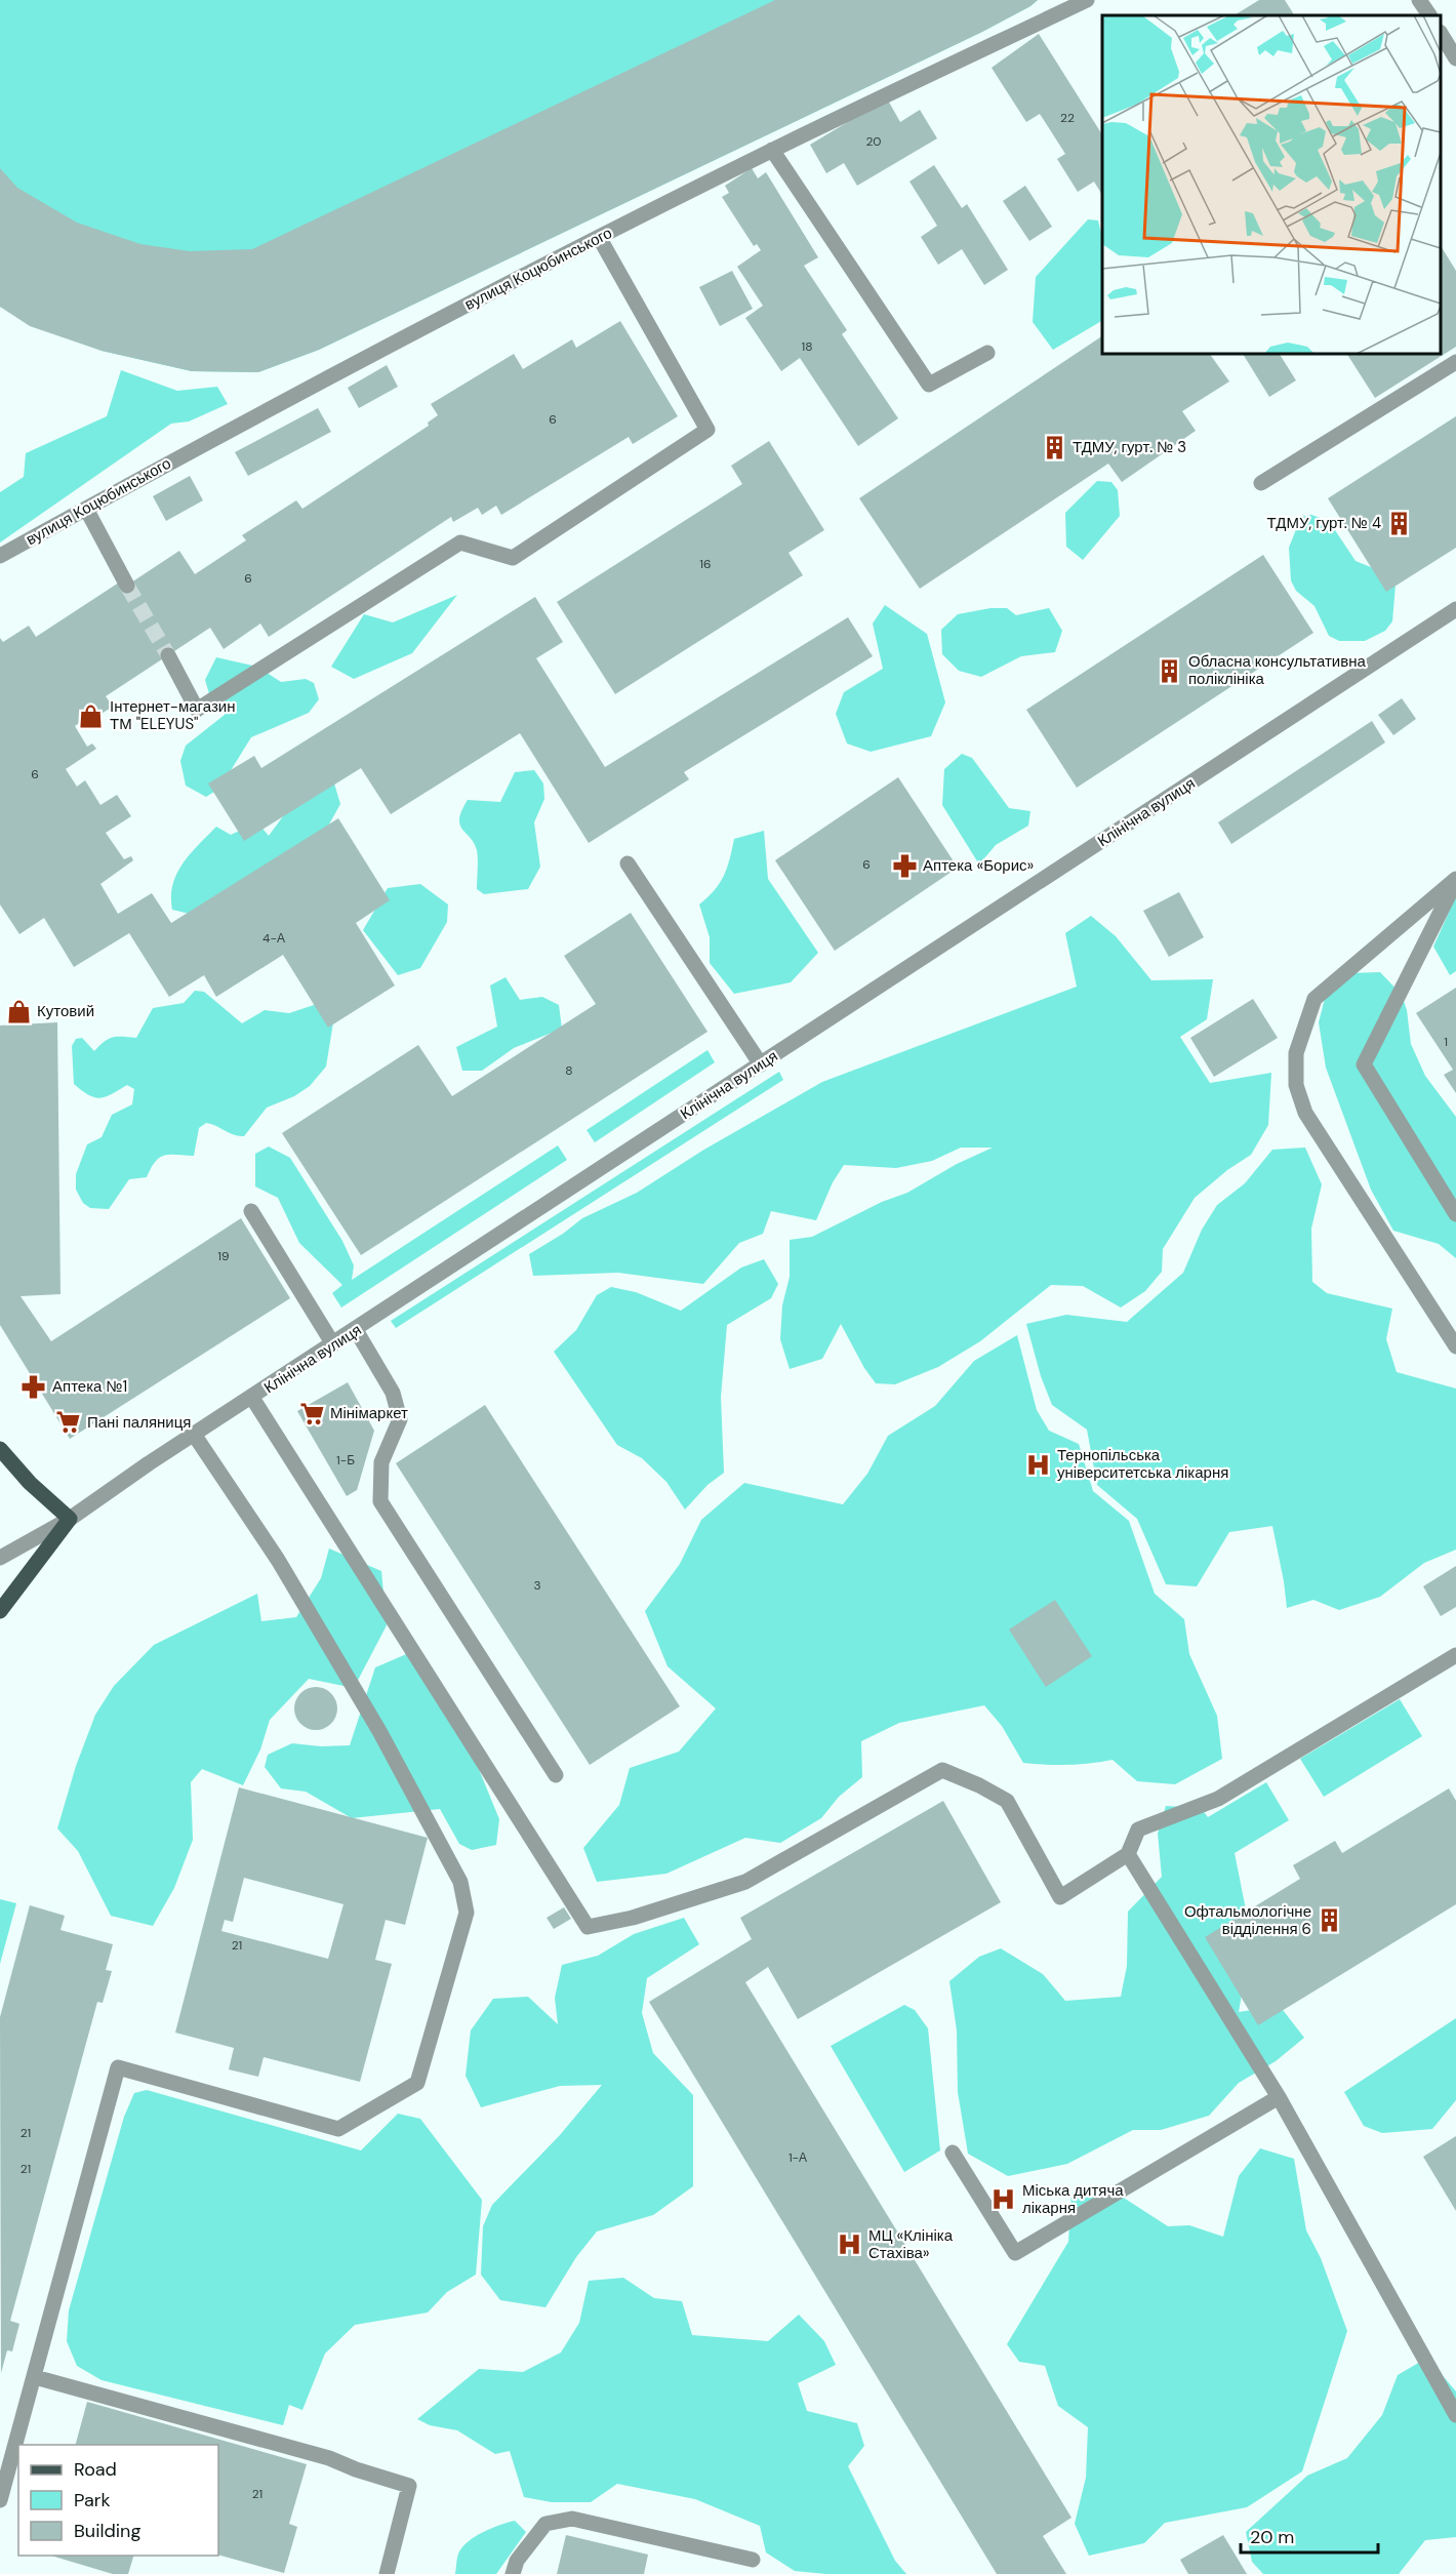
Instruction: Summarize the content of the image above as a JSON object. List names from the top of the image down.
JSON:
{
  "streets": {
    "street": ["вулиця Коцюбинського", "Клінічна вулиця"]
  },
  "places": {
    "building": [
      "ТДМУ, гурт. № 3",
      "ТДМУ, гурт. № 4",
      "Обласна консультативна поліклініка",
      "Офтальмологічне відділення 6"
    ],
    "shop": ["Інтернет-магазин ТМ \"ELEYUS\"", "Кутовий"],
    "pharmacy": ["Аптека «Борис»", "Аптека №1"],
    "supermarket": ["Мінімаркет", "Пані паляниця"],
    "hospital": ["Тернопільська університетська лікарня", "Міська дитяча лікарня", "МЦ «Клініка Стахіва»"]
  },
  "house_numbers": [
    "22",
    "20",
    "18",
    "6",
    "16",
    "6",
    "6",
    "6",
    "4-А",
    "1",
    "8",
    "19",
    "1-Б",
    "3",
    "21",
    "21",
    "1-А",
    "21",
    "21"
  ],
  "legend": ["Road", "Park", "Building"],
  "scale_bar": "20 m"
}
